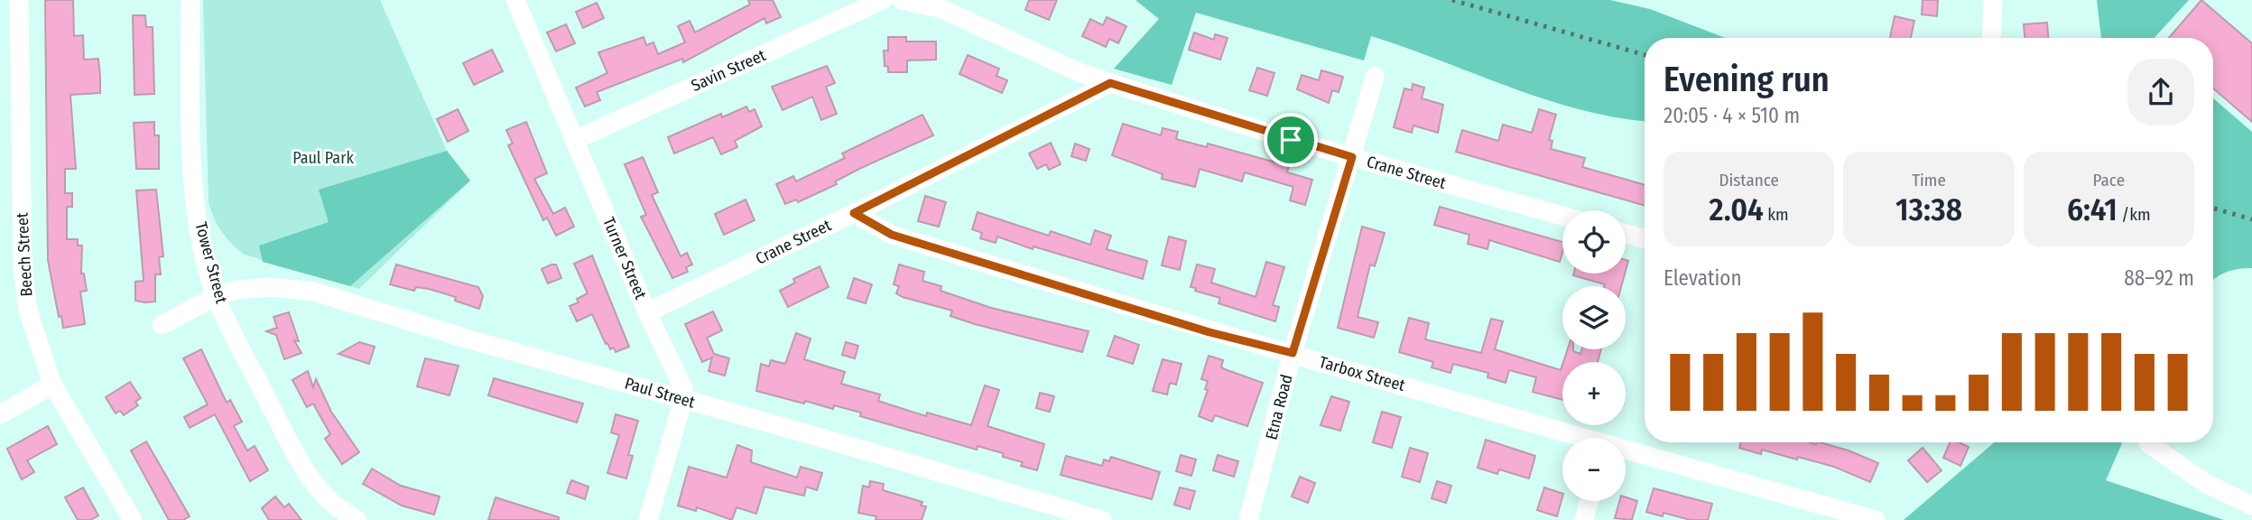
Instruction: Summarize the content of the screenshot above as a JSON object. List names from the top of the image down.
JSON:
{
  "streets": {
    "street": [
      "Savin Street",
      "Crane Street",
      "Beech Street",
      "Turner Street",
      "Tower Street",
      "Tarbox Street",
      "Paul Street",
      "Etna Road"
    ]
  },
  "crossings": [
    ["Savin Street", "Turner Street"],
    ["Crane Street", "Turner Street"],
    ["Crane Street", "Tarbox Street"],
    ["Crane Street", "Etna Road"],
    ["Turner Street", "Paul Street"],
    ["Tower Street", "Paul Street"],
    ["Tarbox Street", "Etna Road"]
  ],
  "parks": ["Paul Park"],
  "page": {
    "heading": ["Evening run", "20:05 · 4 × 510 m"],
    "stats": [
      ["Distance", "2.04 km"],
      ["Time", "13:38"],
      ["Pace", "6:41 /km"]
    ],
    "map_buttons": ["+", "−"],
    "chart": ["Elevation", "88–92 m"]
  }
}
